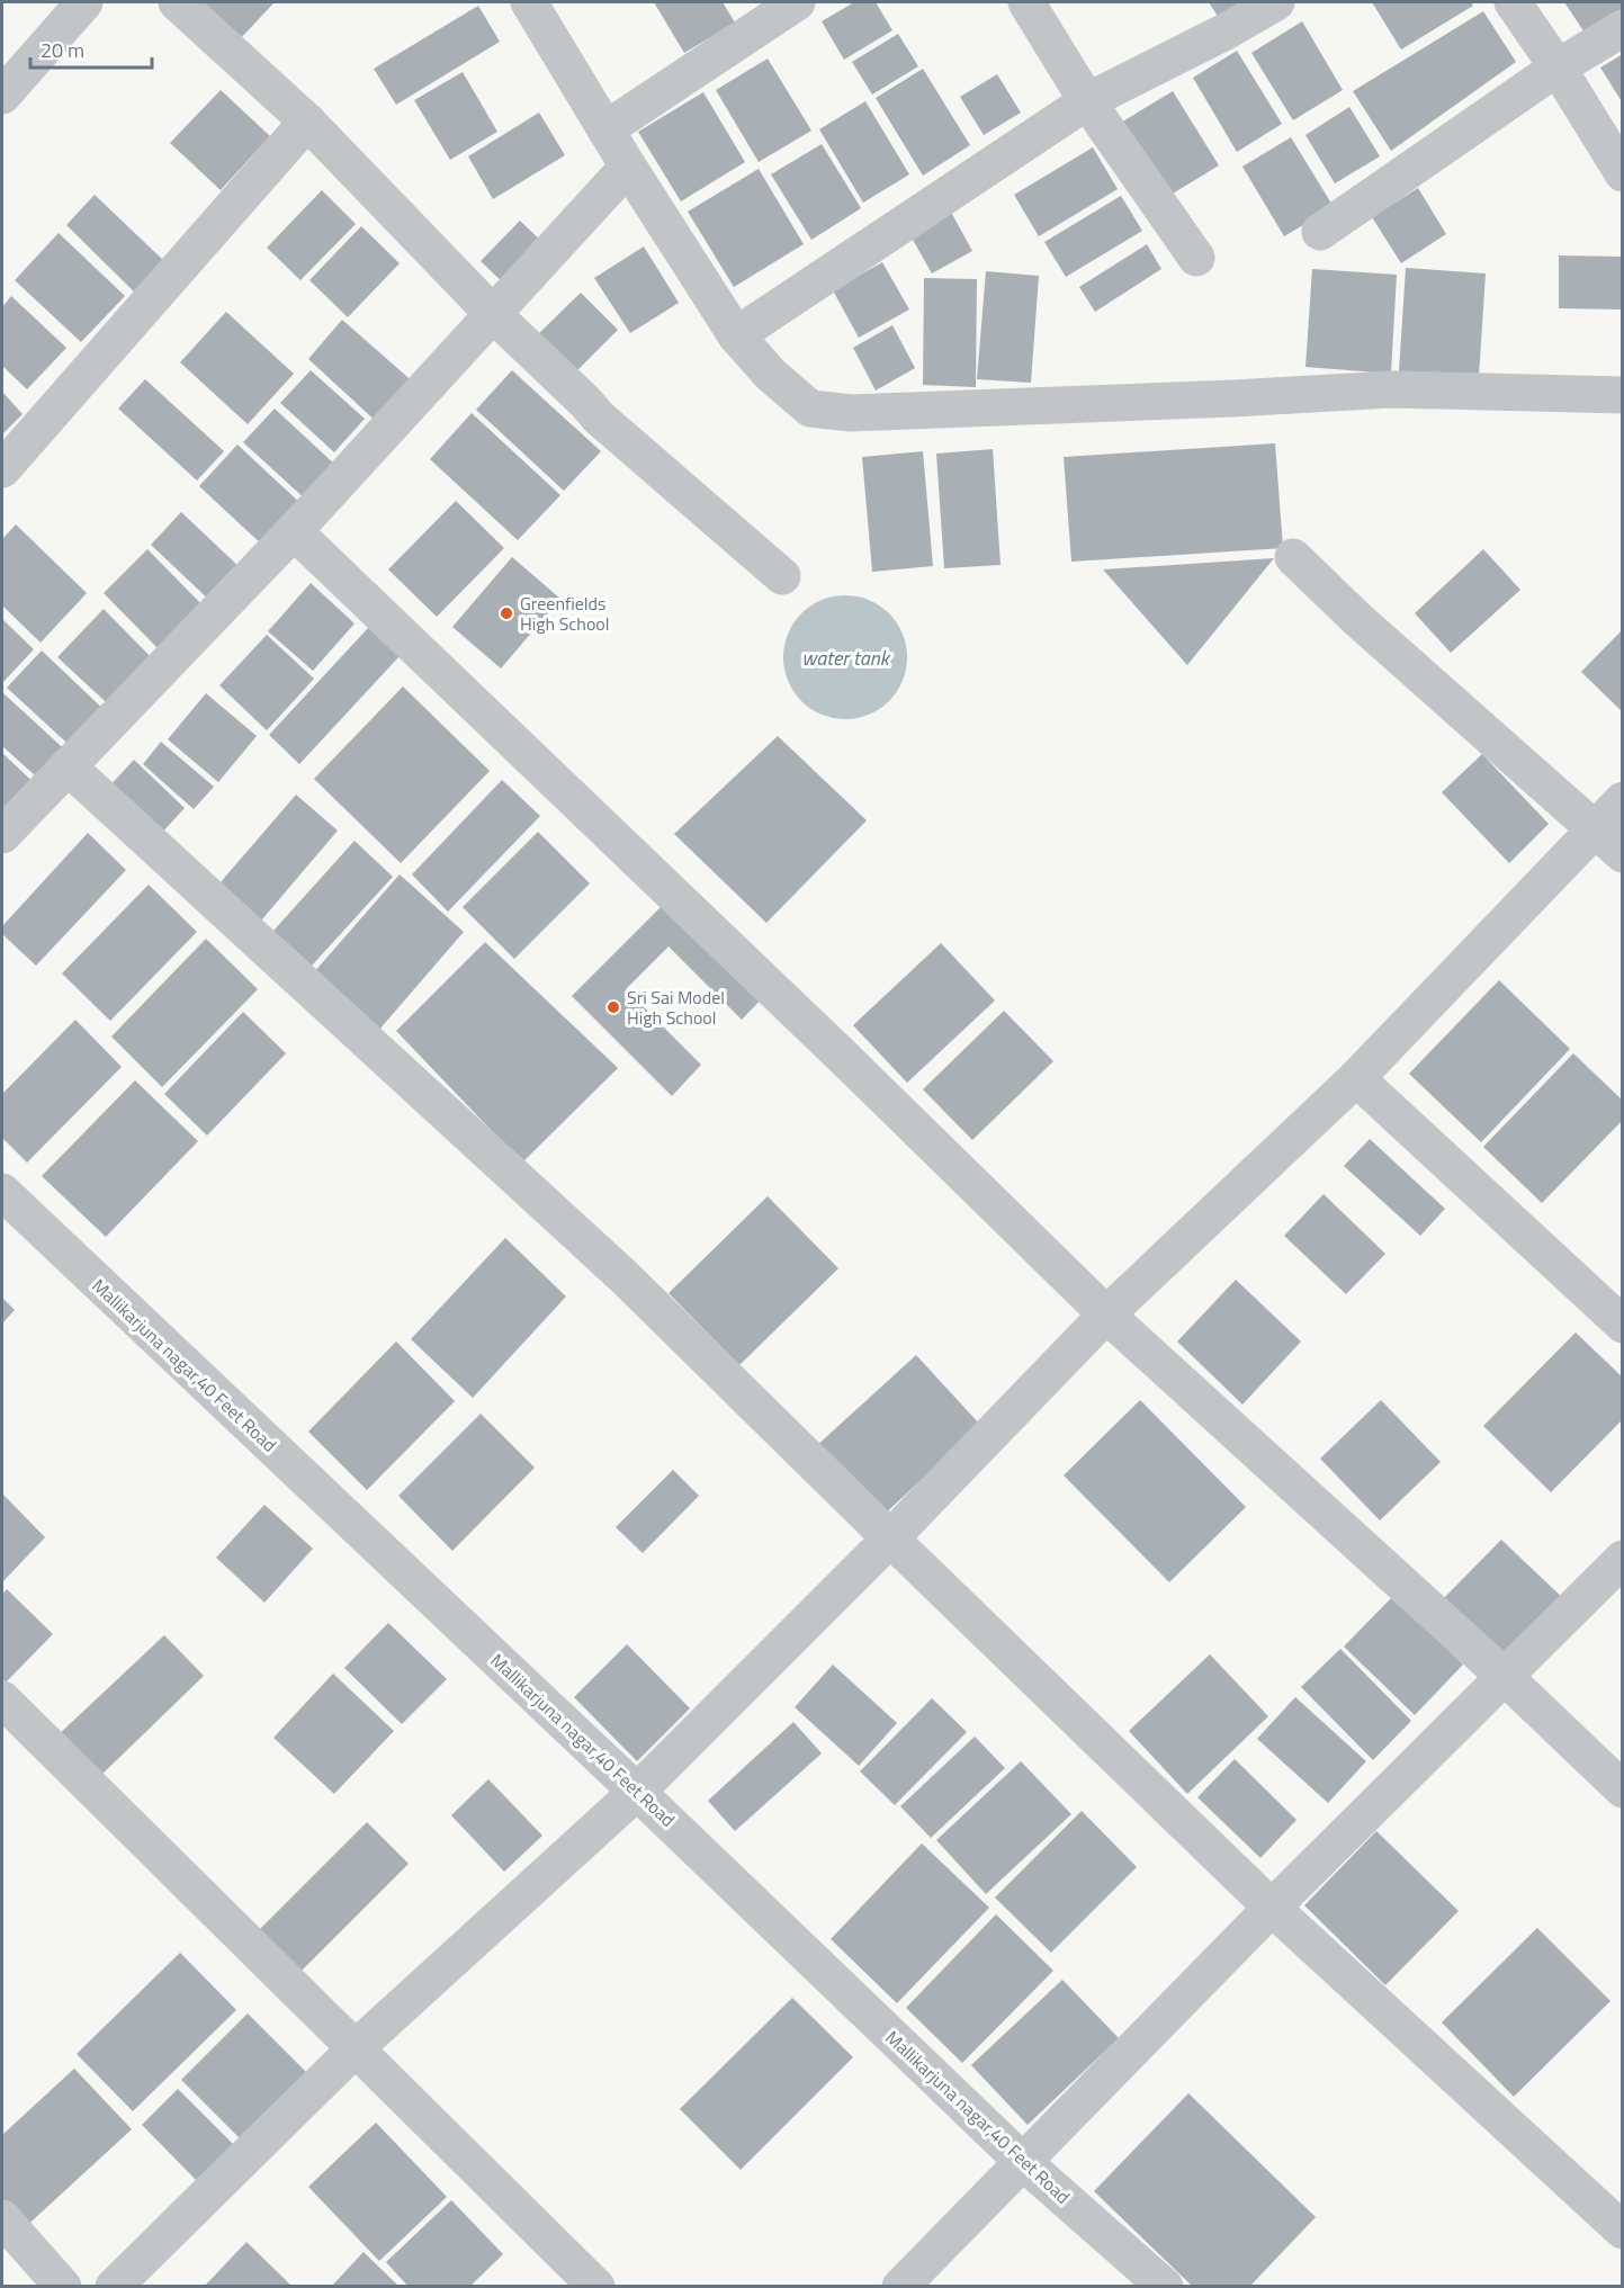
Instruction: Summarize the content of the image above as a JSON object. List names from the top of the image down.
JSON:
{
  "streets": {
    "street": ["Mallikarjuna nagar,40 Feet Road"]
  },
  "water": ["water tank"],
  "places": ["Greenfields High School", "Sri Sai Model High School"],
  "scale_bar": "20 m"
}
